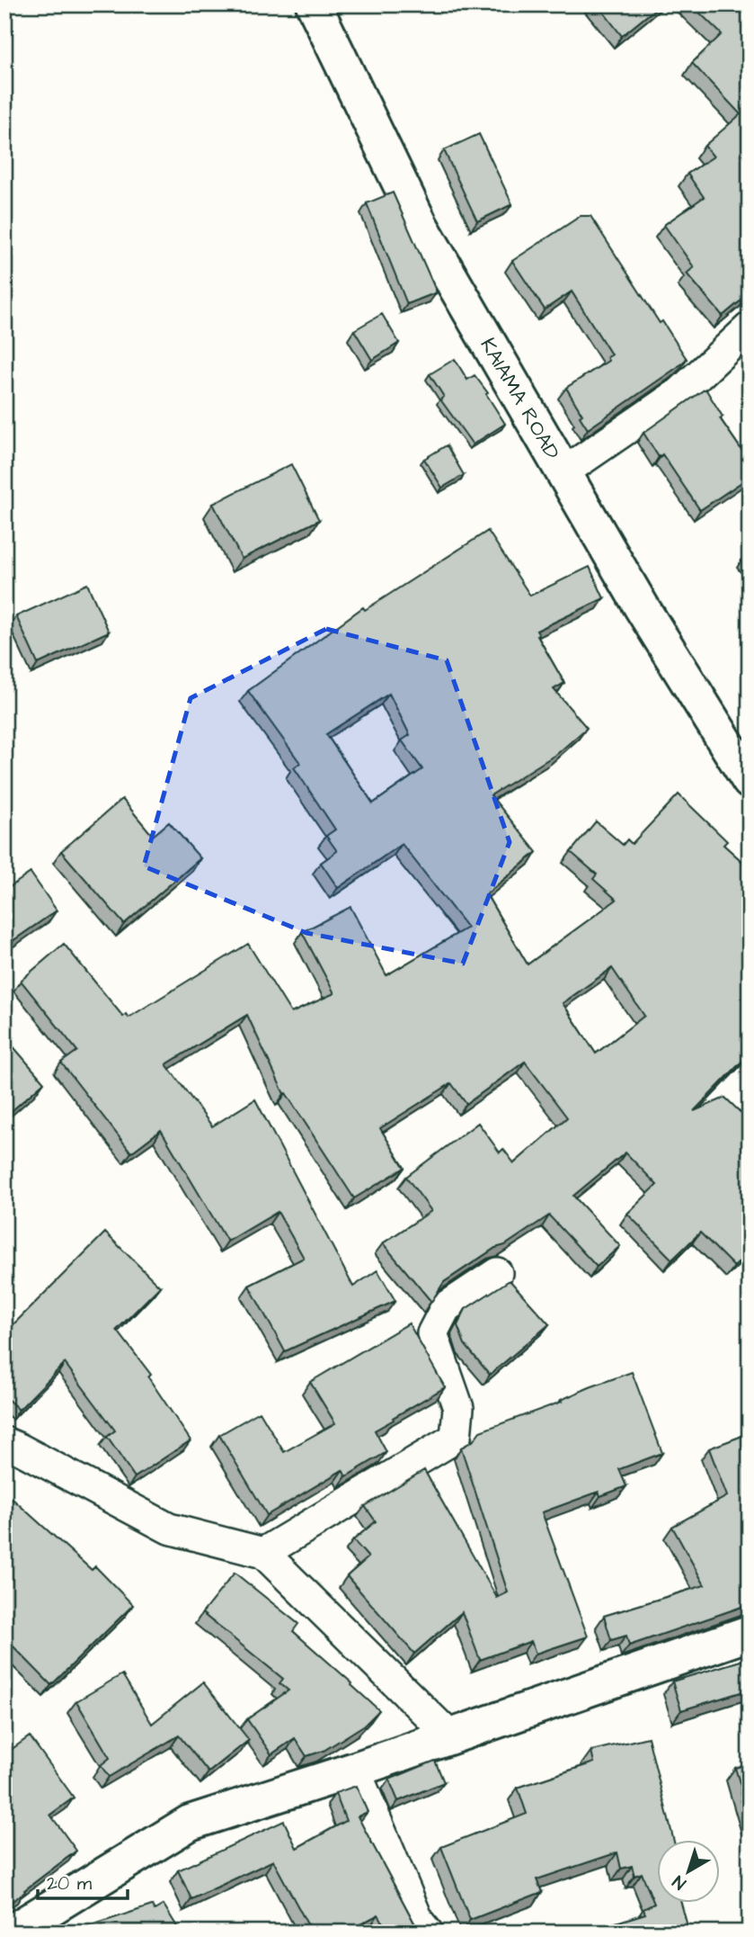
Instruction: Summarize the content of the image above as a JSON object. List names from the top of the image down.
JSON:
{
  "streets": {
    "main road": ["KAIAMA ROAD"]
  },
  "scale_bar": "20 m",
  "north": "bottom left"
}
